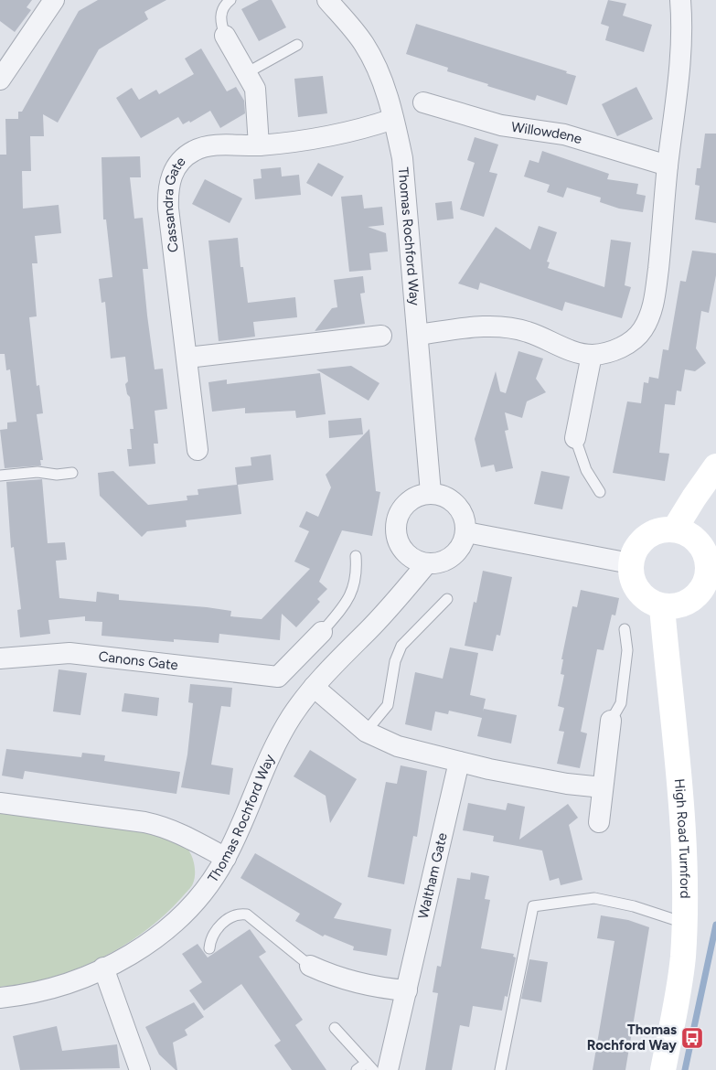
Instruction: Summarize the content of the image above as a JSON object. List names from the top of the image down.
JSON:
{
  "streets": {
    "main road": ["High Road Turnford"],
    "street": [
      "Willowdene",
      "Cassandra Gate",
      "Thomas Rochford Way",
      "Canons Gate",
      "Waltham Gate"
    ]
  },
  "crossings": [
    ["Cassandra Gate", "Thomas Rochford Way"]
  ],
  "places": {
    "bus stop": ["Thomas Rochford Way"]
  }
}
